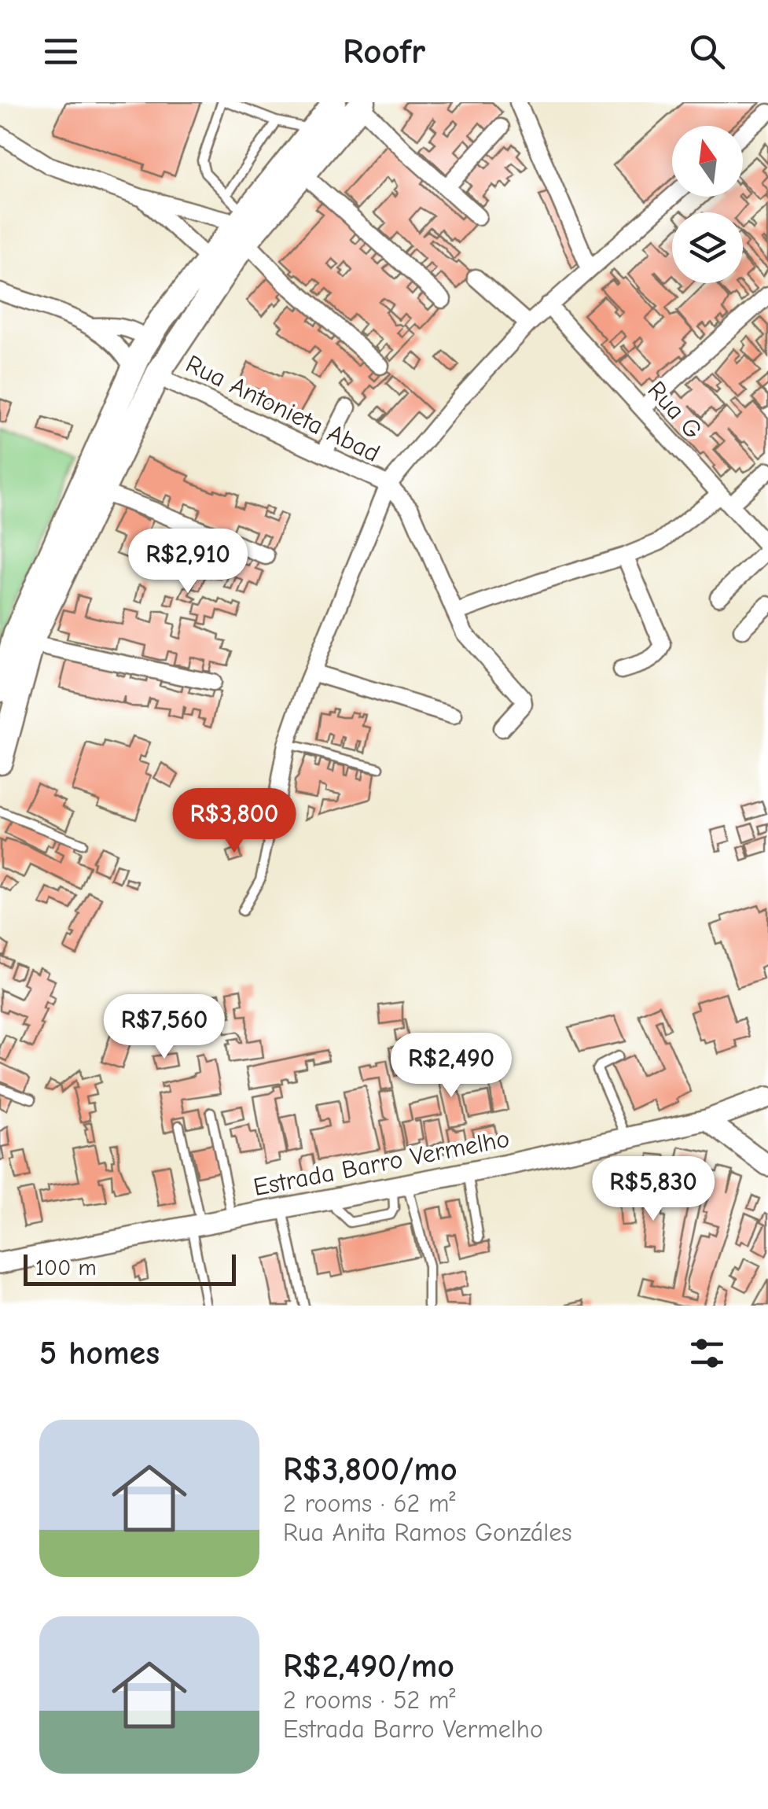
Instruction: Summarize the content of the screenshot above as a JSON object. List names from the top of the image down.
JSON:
{
  "streets": {
    "street": ["Rua Antonieta Abad", "Rua G", "Estrada Barro Vermelho"]
  },
  "scale_bar": "100 m",
  "north": "top",
  "page": {
    "header": "Roofr",
    "price": [
      "R$2,910",
      "R$3,800",
      "R$7,560",
      "R$2,490",
      "R$5,830"
    ],
    "scale": "100 m",
    "heading": "5 homes",
    "list": [
      {
        "name": "R$3,800/mo",
        "note": "2 rooms · 62 m² · Rua Anita Ramos Gonzáles"
      },
      {
        "name": "R$2,490/mo",
        "note": "2 rooms · 52 m² · Estrada Barro Vermelho"
      }
    ]
  }
}
